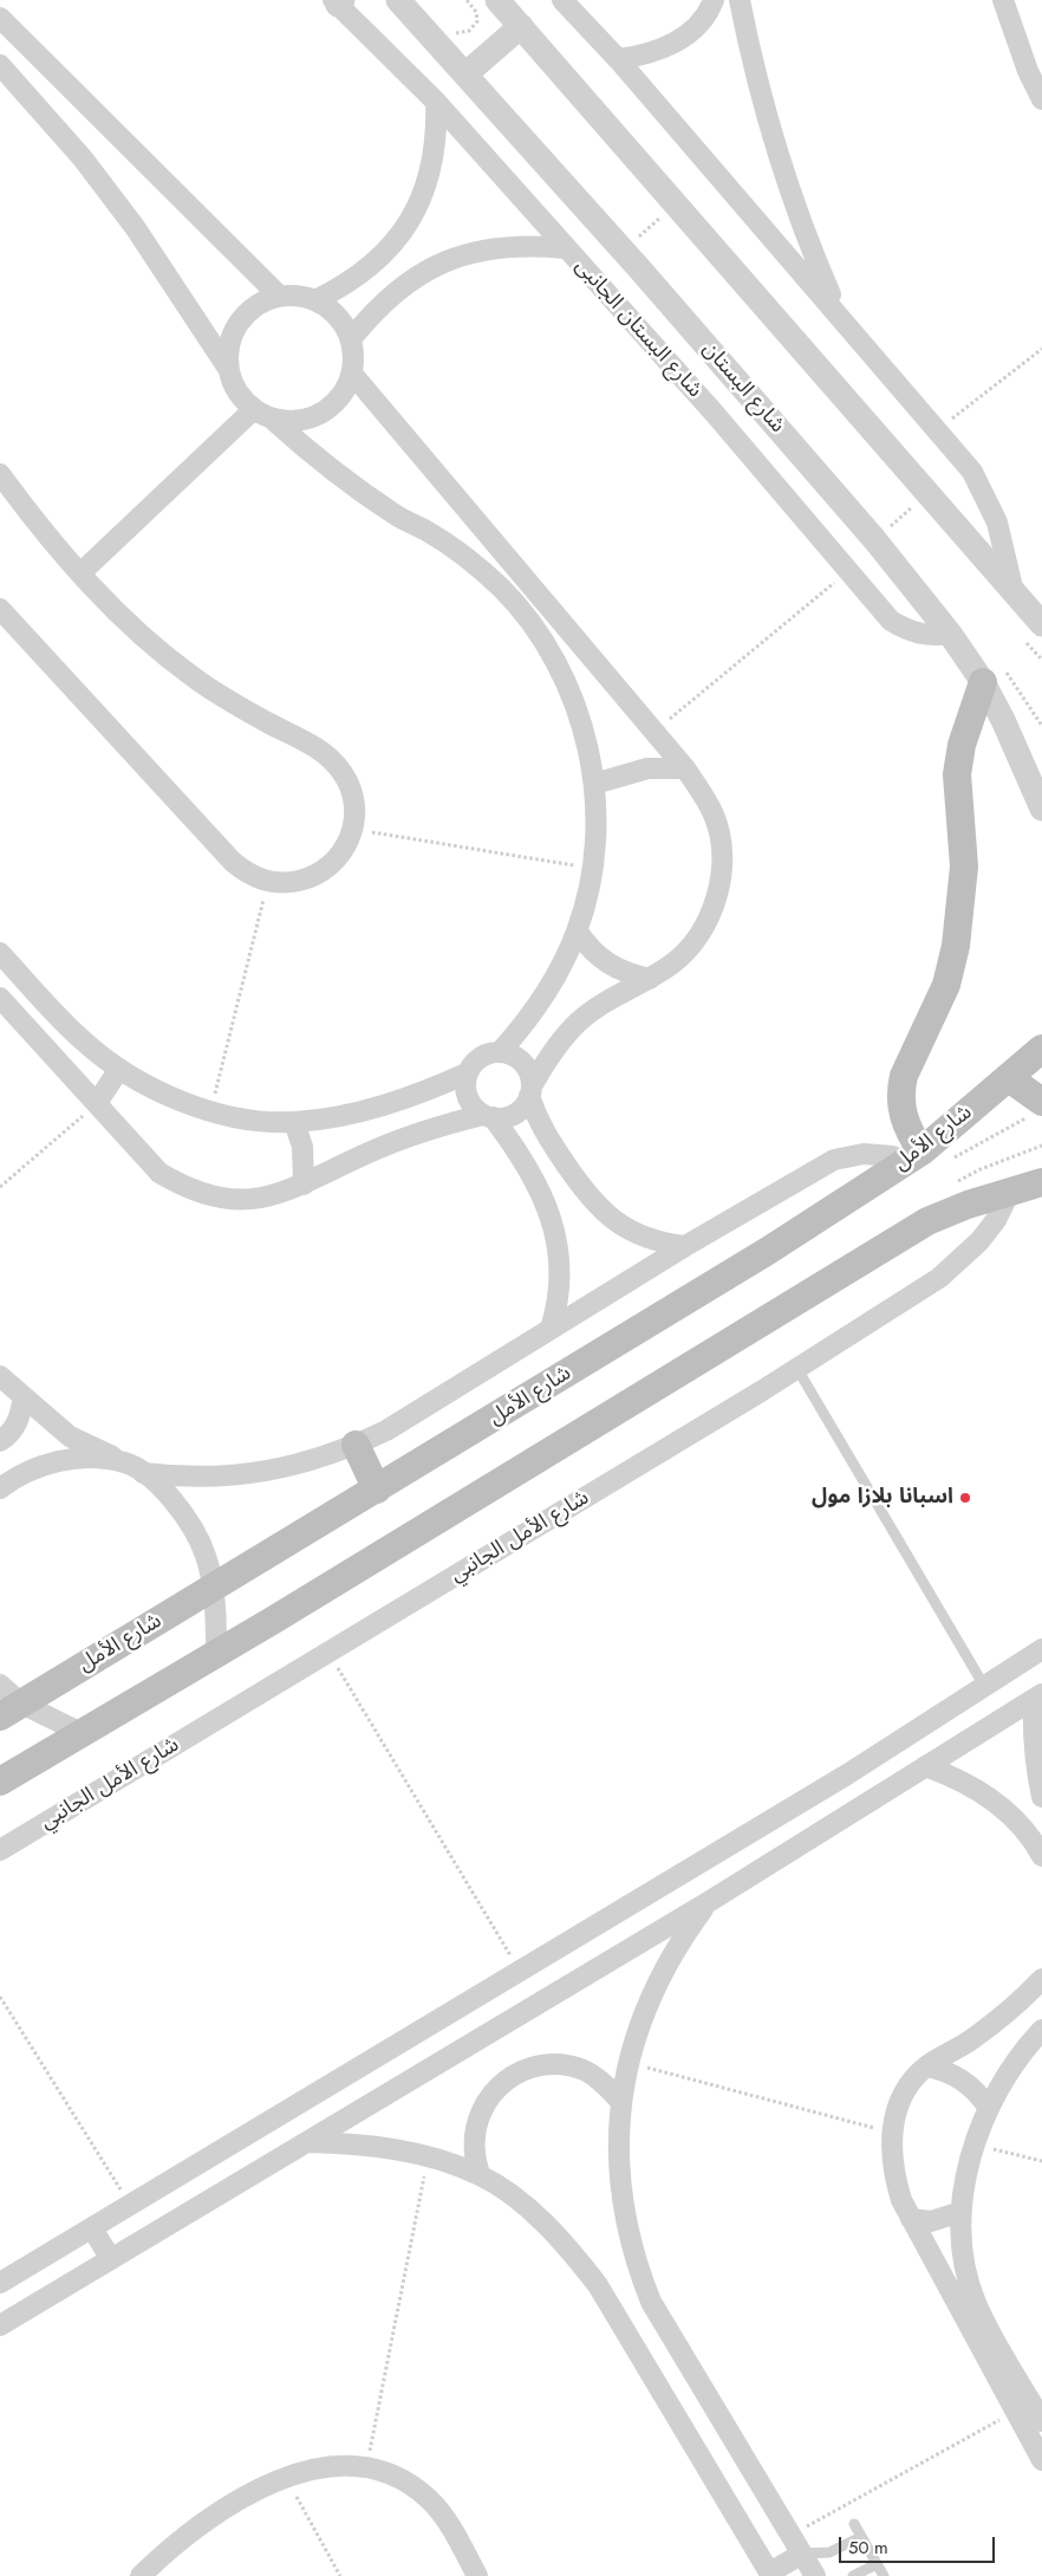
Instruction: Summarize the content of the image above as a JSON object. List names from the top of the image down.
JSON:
{
  "streets": {
    "main road": ["شارع الأمل"],
    "street": ["شارع البستان الجانبى", "شارع البستان", "شارع الأمل الجانبي"]
  },
  "crossings": [
    ["شارع البستان الجانبى", "شارع البستان"]
  ],
  "places": ["اسبانا بلازا مول"],
  "scale_bar": "50 m"
}
